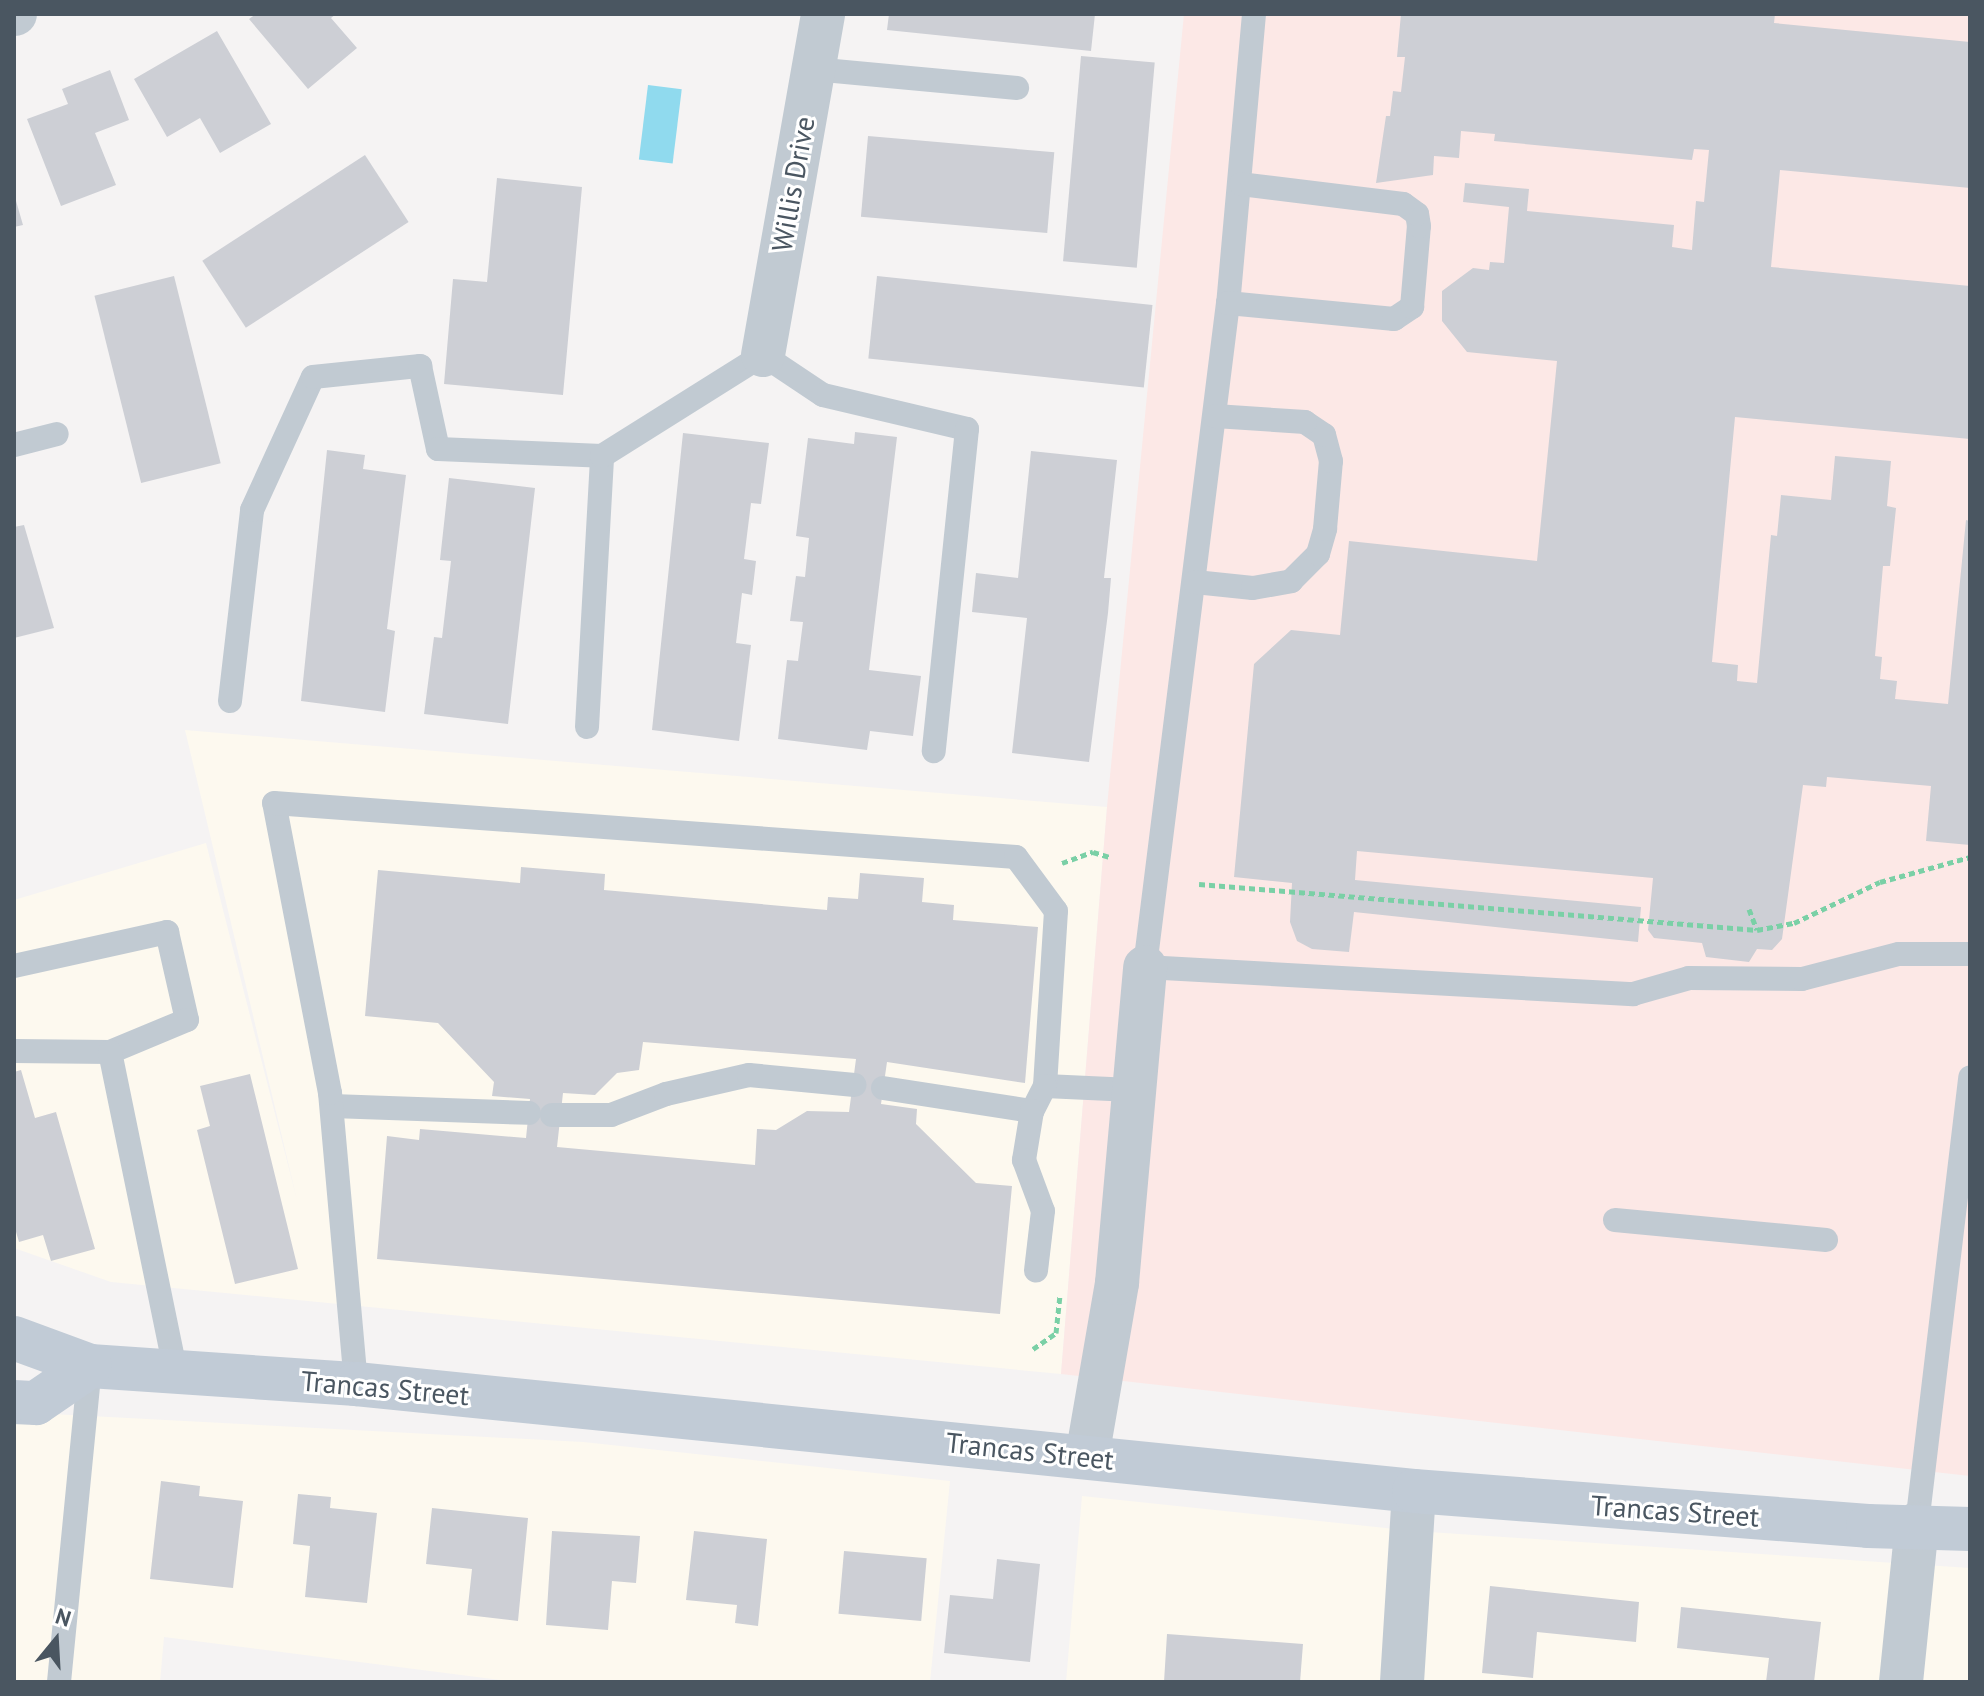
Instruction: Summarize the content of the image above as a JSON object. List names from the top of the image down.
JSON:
{
  "streets": {
    "main road": ["Trancas Street"],
    "street": ["Willis Drive"]
  },
  "north": "top"
}
